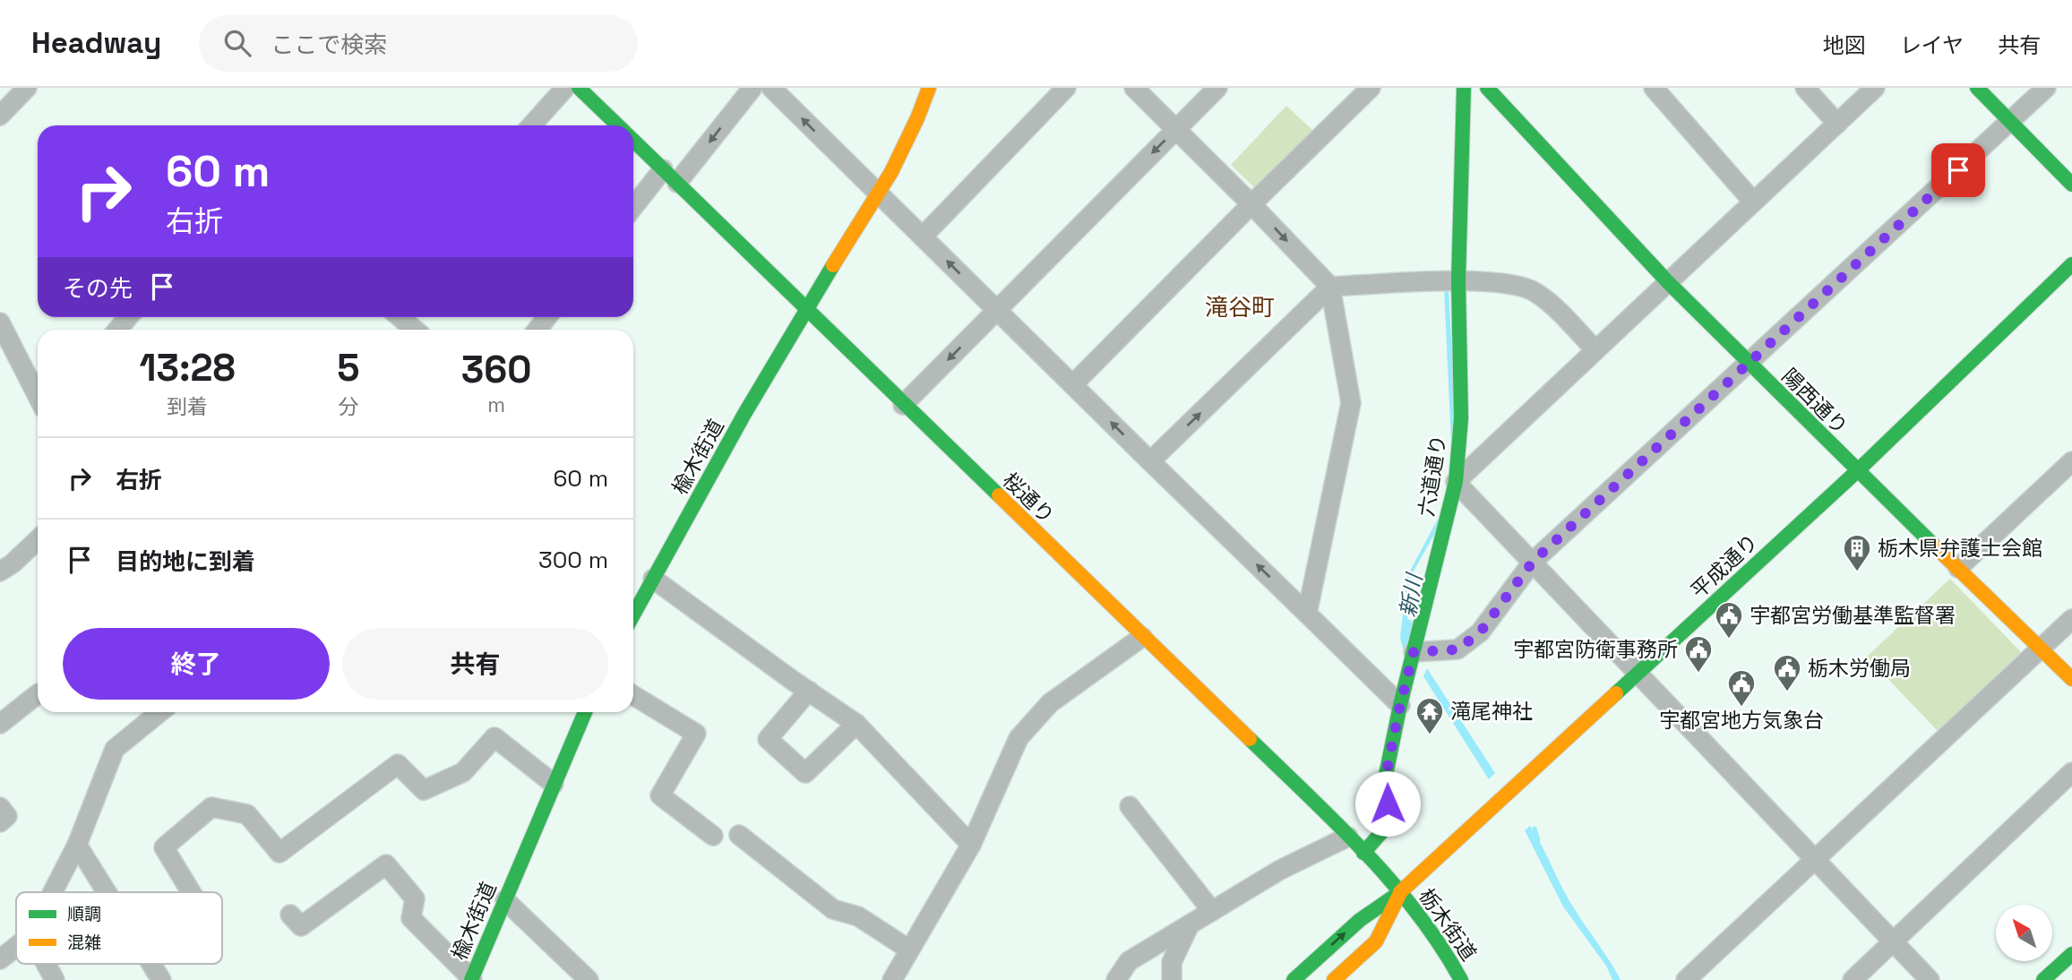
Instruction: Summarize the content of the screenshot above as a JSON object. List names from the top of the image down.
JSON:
{
  "streets": {
    "street": [
      "陽西通り",
      "楡木街道",
      "六道通り",
      "桜通り",
      "平成通り",
      "栃木街道"
    ]
  },
  "crossings": [
    ["陽西通り", "平成通り"],
    ["楡木街道", "桜通り"],
    ["六道通り", "桜通り"],
    ["桜通り", "平成通り"],
    ["桜通り", "栃木街道"],
    ["平成通り", "栃木街道"]
  ],
  "districts": ["滝谷町"],
  "water": ["新川"],
  "places": {
    "building": ["栃木県弁護士会館"],
    "public building": [
      "宇都宮労働基準監督署",
      "宇都宮防衛事務所",
      "栃木労働局",
      "宇都宮地方気象台"
    ],
    "temple": ["滝尾神社"]
  },
  "legend": ["順調", "混雑"],
  "north": "top left",
  "page": {
    "header": "Headway",
    "search": "ここで検索",
    "nav": ["地図", "レイヤ", "共有"],
    "turn": ["60 m", "右折"],
    "then": "その先",
    "eta": [
      "13:28",
      "到着",
      "5",
      "分",
      "360",
      "m"
    ],
    "list": [
      {
        "name": "右折",
        "value": "60 m"
      },
      {
        "name": "目的地に到着",
        "value": "300 m"
      }
    ],
    "buttons": ["終了", "共有"]
  }
}
